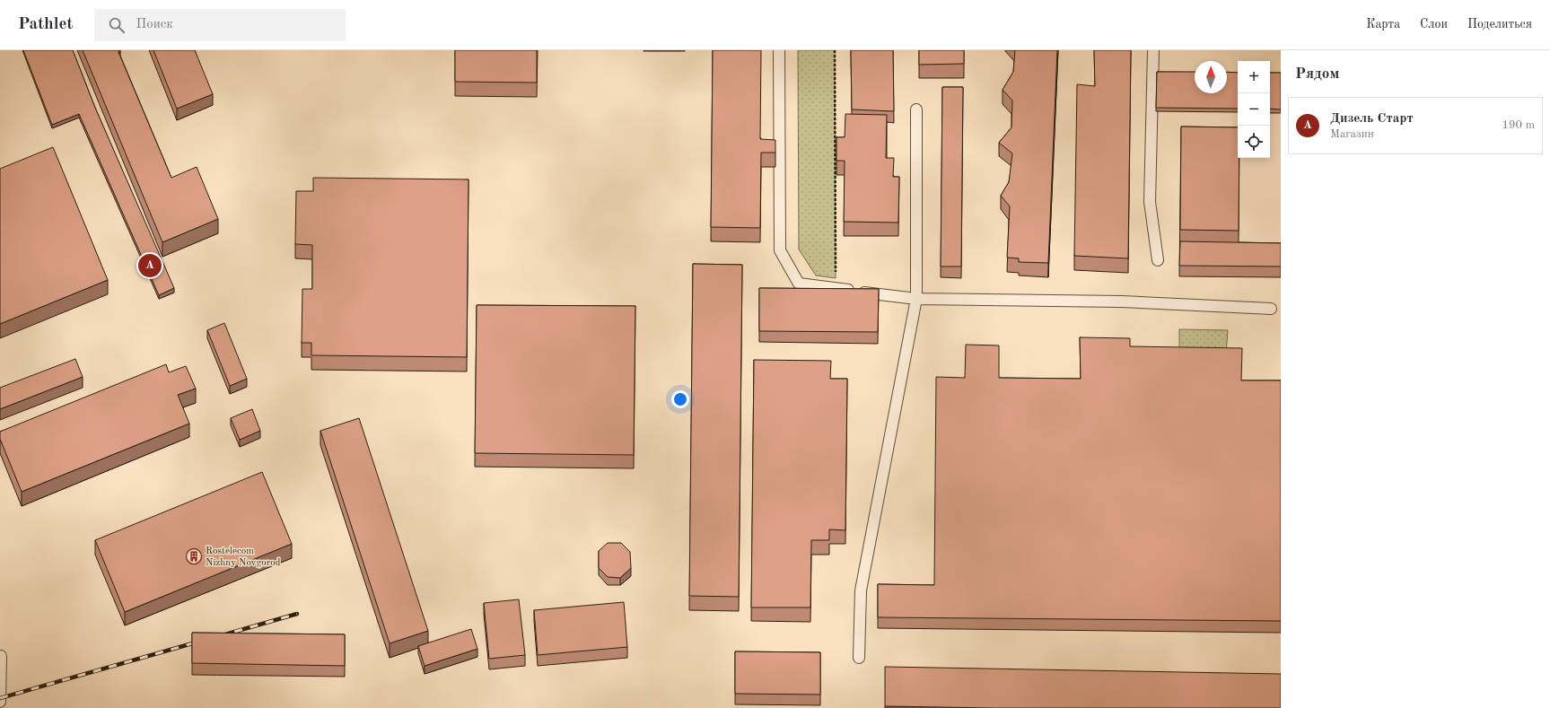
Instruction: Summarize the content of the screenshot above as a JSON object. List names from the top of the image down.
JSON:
{
  "places": {
    "building": ["Rostelecom Nizhny Novgorod"]
  },
  "north": "top",
  "page": {
    "header": "Pathlet",
    "search": "Поиск",
    "nav": ["Карта", "Слои", "Поделиться"],
    "heading": "Рядом",
    "map_buttons": ["+", "−"],
    "list": [
      {
        "mark": "A",
        "name": "Дизель Старт",
        "note": "Магазин",
        "value": "190 m"
      }
    ],
    "pins": "A"
  }
}
